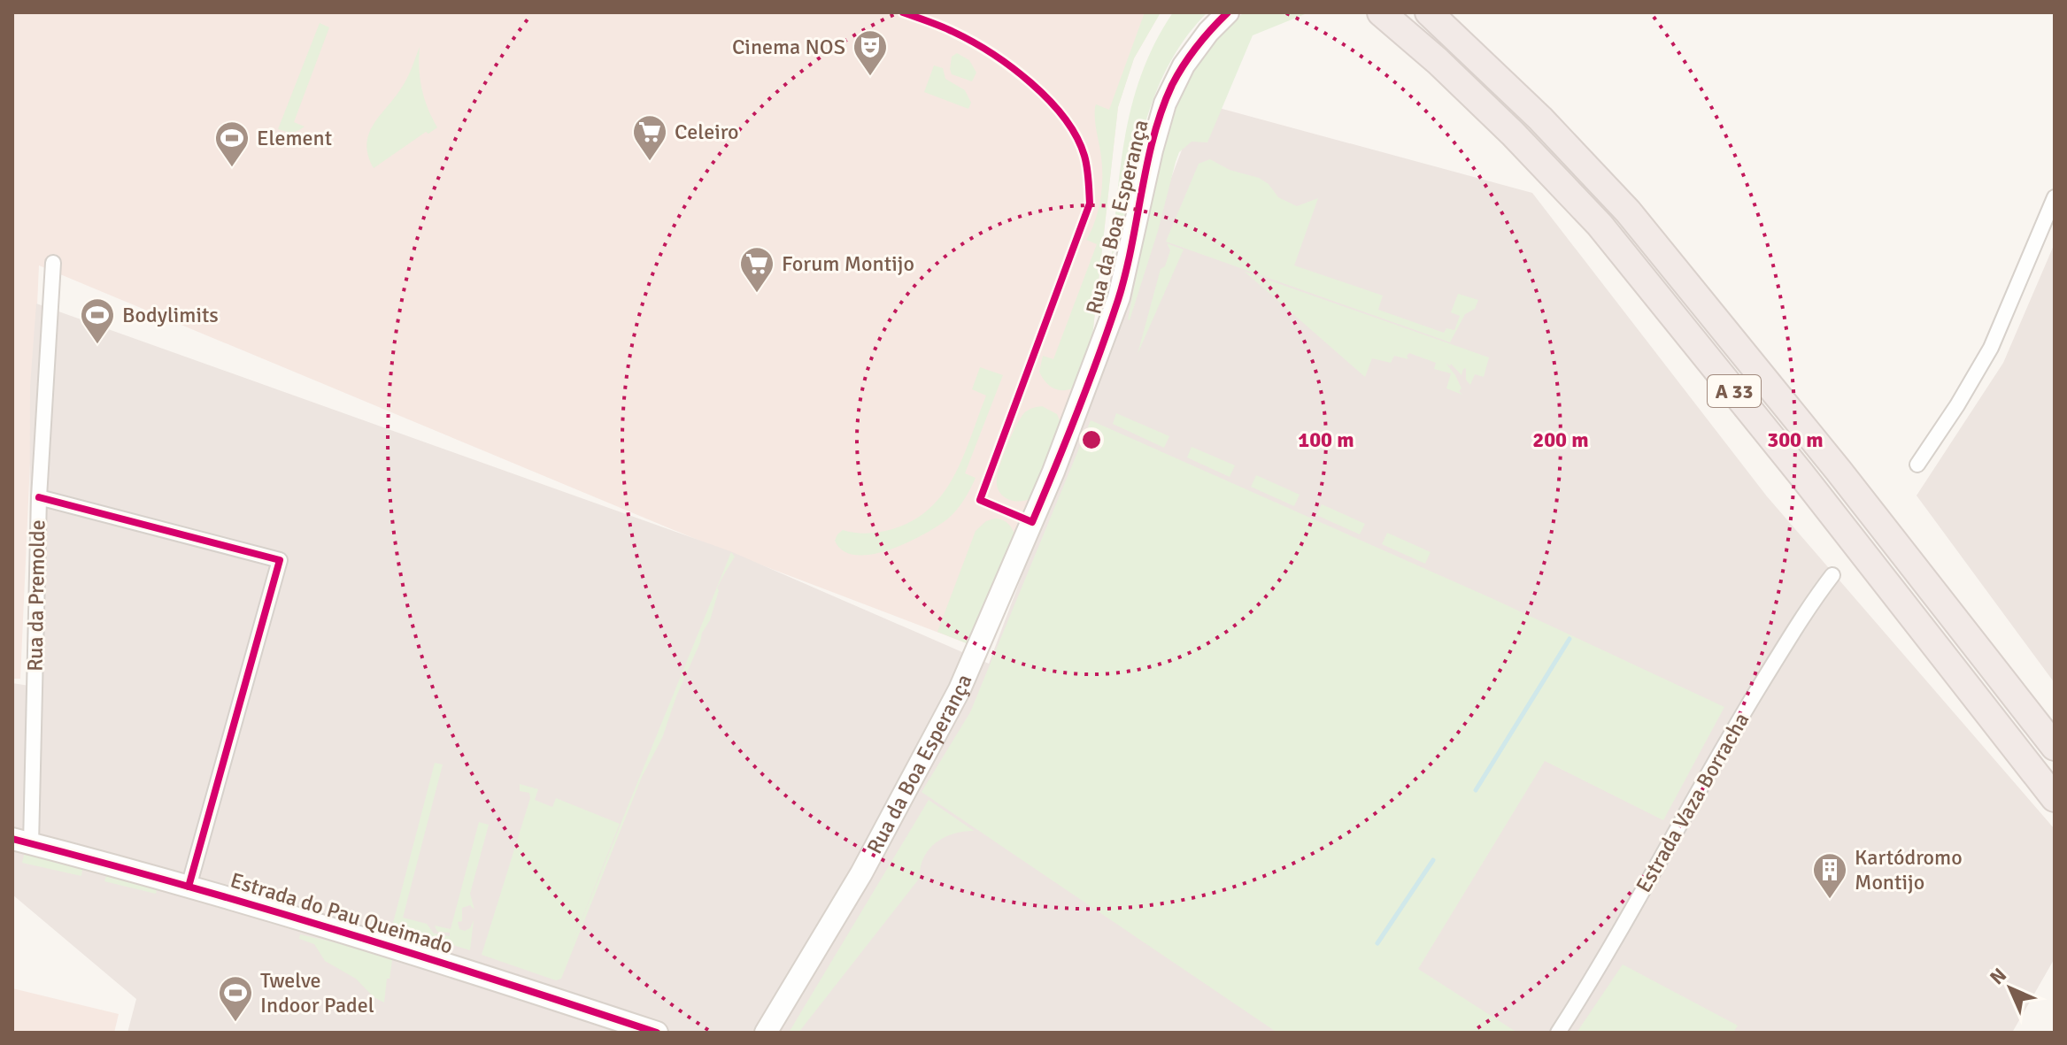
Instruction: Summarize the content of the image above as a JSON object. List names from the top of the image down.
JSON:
{
  "streets": {
    "highway": ["A 33"],
    "street": [
      "Rua da Boa Esperança",
      "Rua da Premolde",
      "Estrada Vaza Borracha",
      "Estrada do Pau Queimado"
    ]
  },
  "crossings": [
    ["Rua da Premolde", "Estrada do Pau Queimado"]
  ],
  "places": {
    "theatre": ["Cinema NOS"],
    "supermarket": ["Celeiro", "Forum Montijo"],
    "sports": ["Element", "Bodylimits", "Twelve Indoor Padel"],
    "building": ["Kartódromo Montijo"]
  },
  "north": "top left",
  "rings": ["100 m", "200 m", "300 m"]
}
